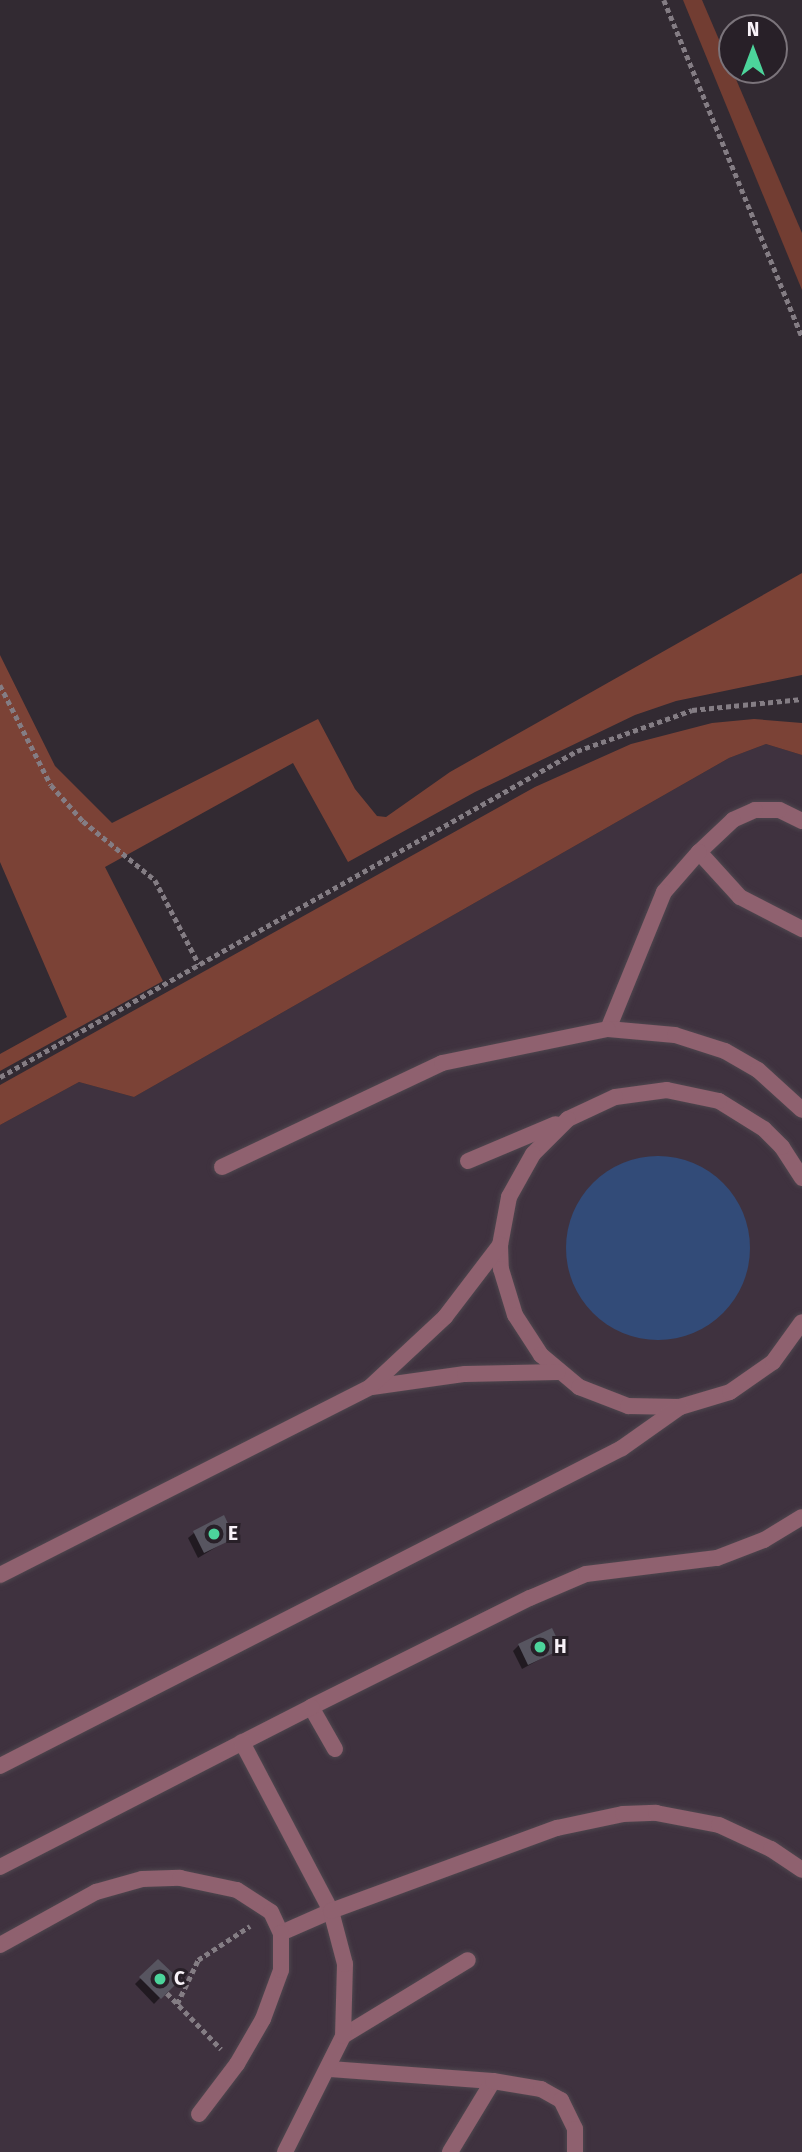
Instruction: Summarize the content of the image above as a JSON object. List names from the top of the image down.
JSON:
{
  "places": ["E", "H", "C"],
  "north": "top"
}
